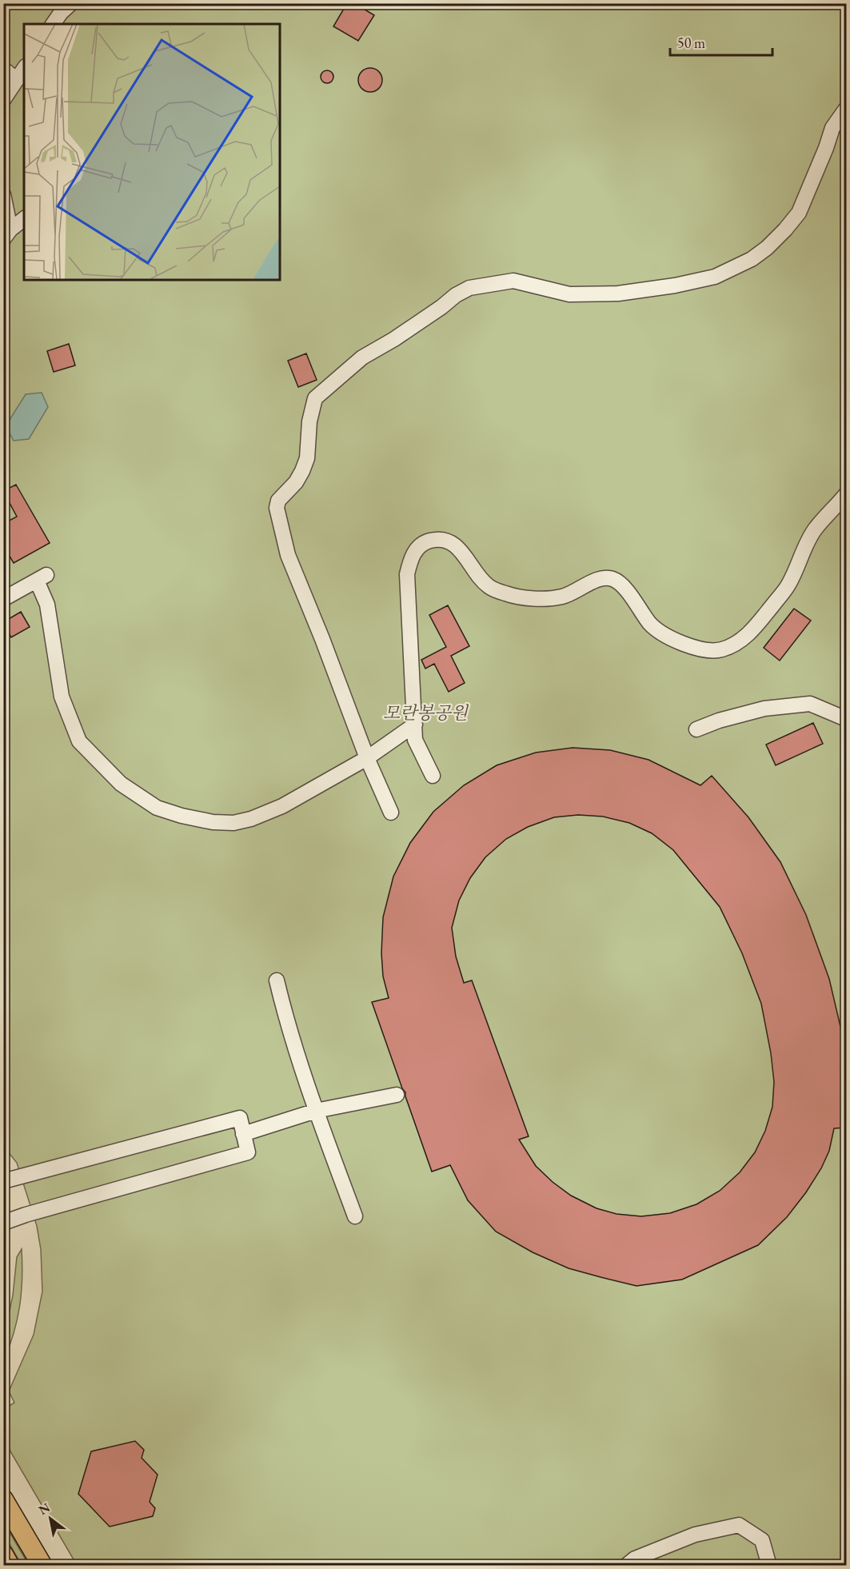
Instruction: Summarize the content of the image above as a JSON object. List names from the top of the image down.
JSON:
{
  "parks": ["모란봉공원"],
  "scale_bar": "50 m",
  "north": "top left"
}
